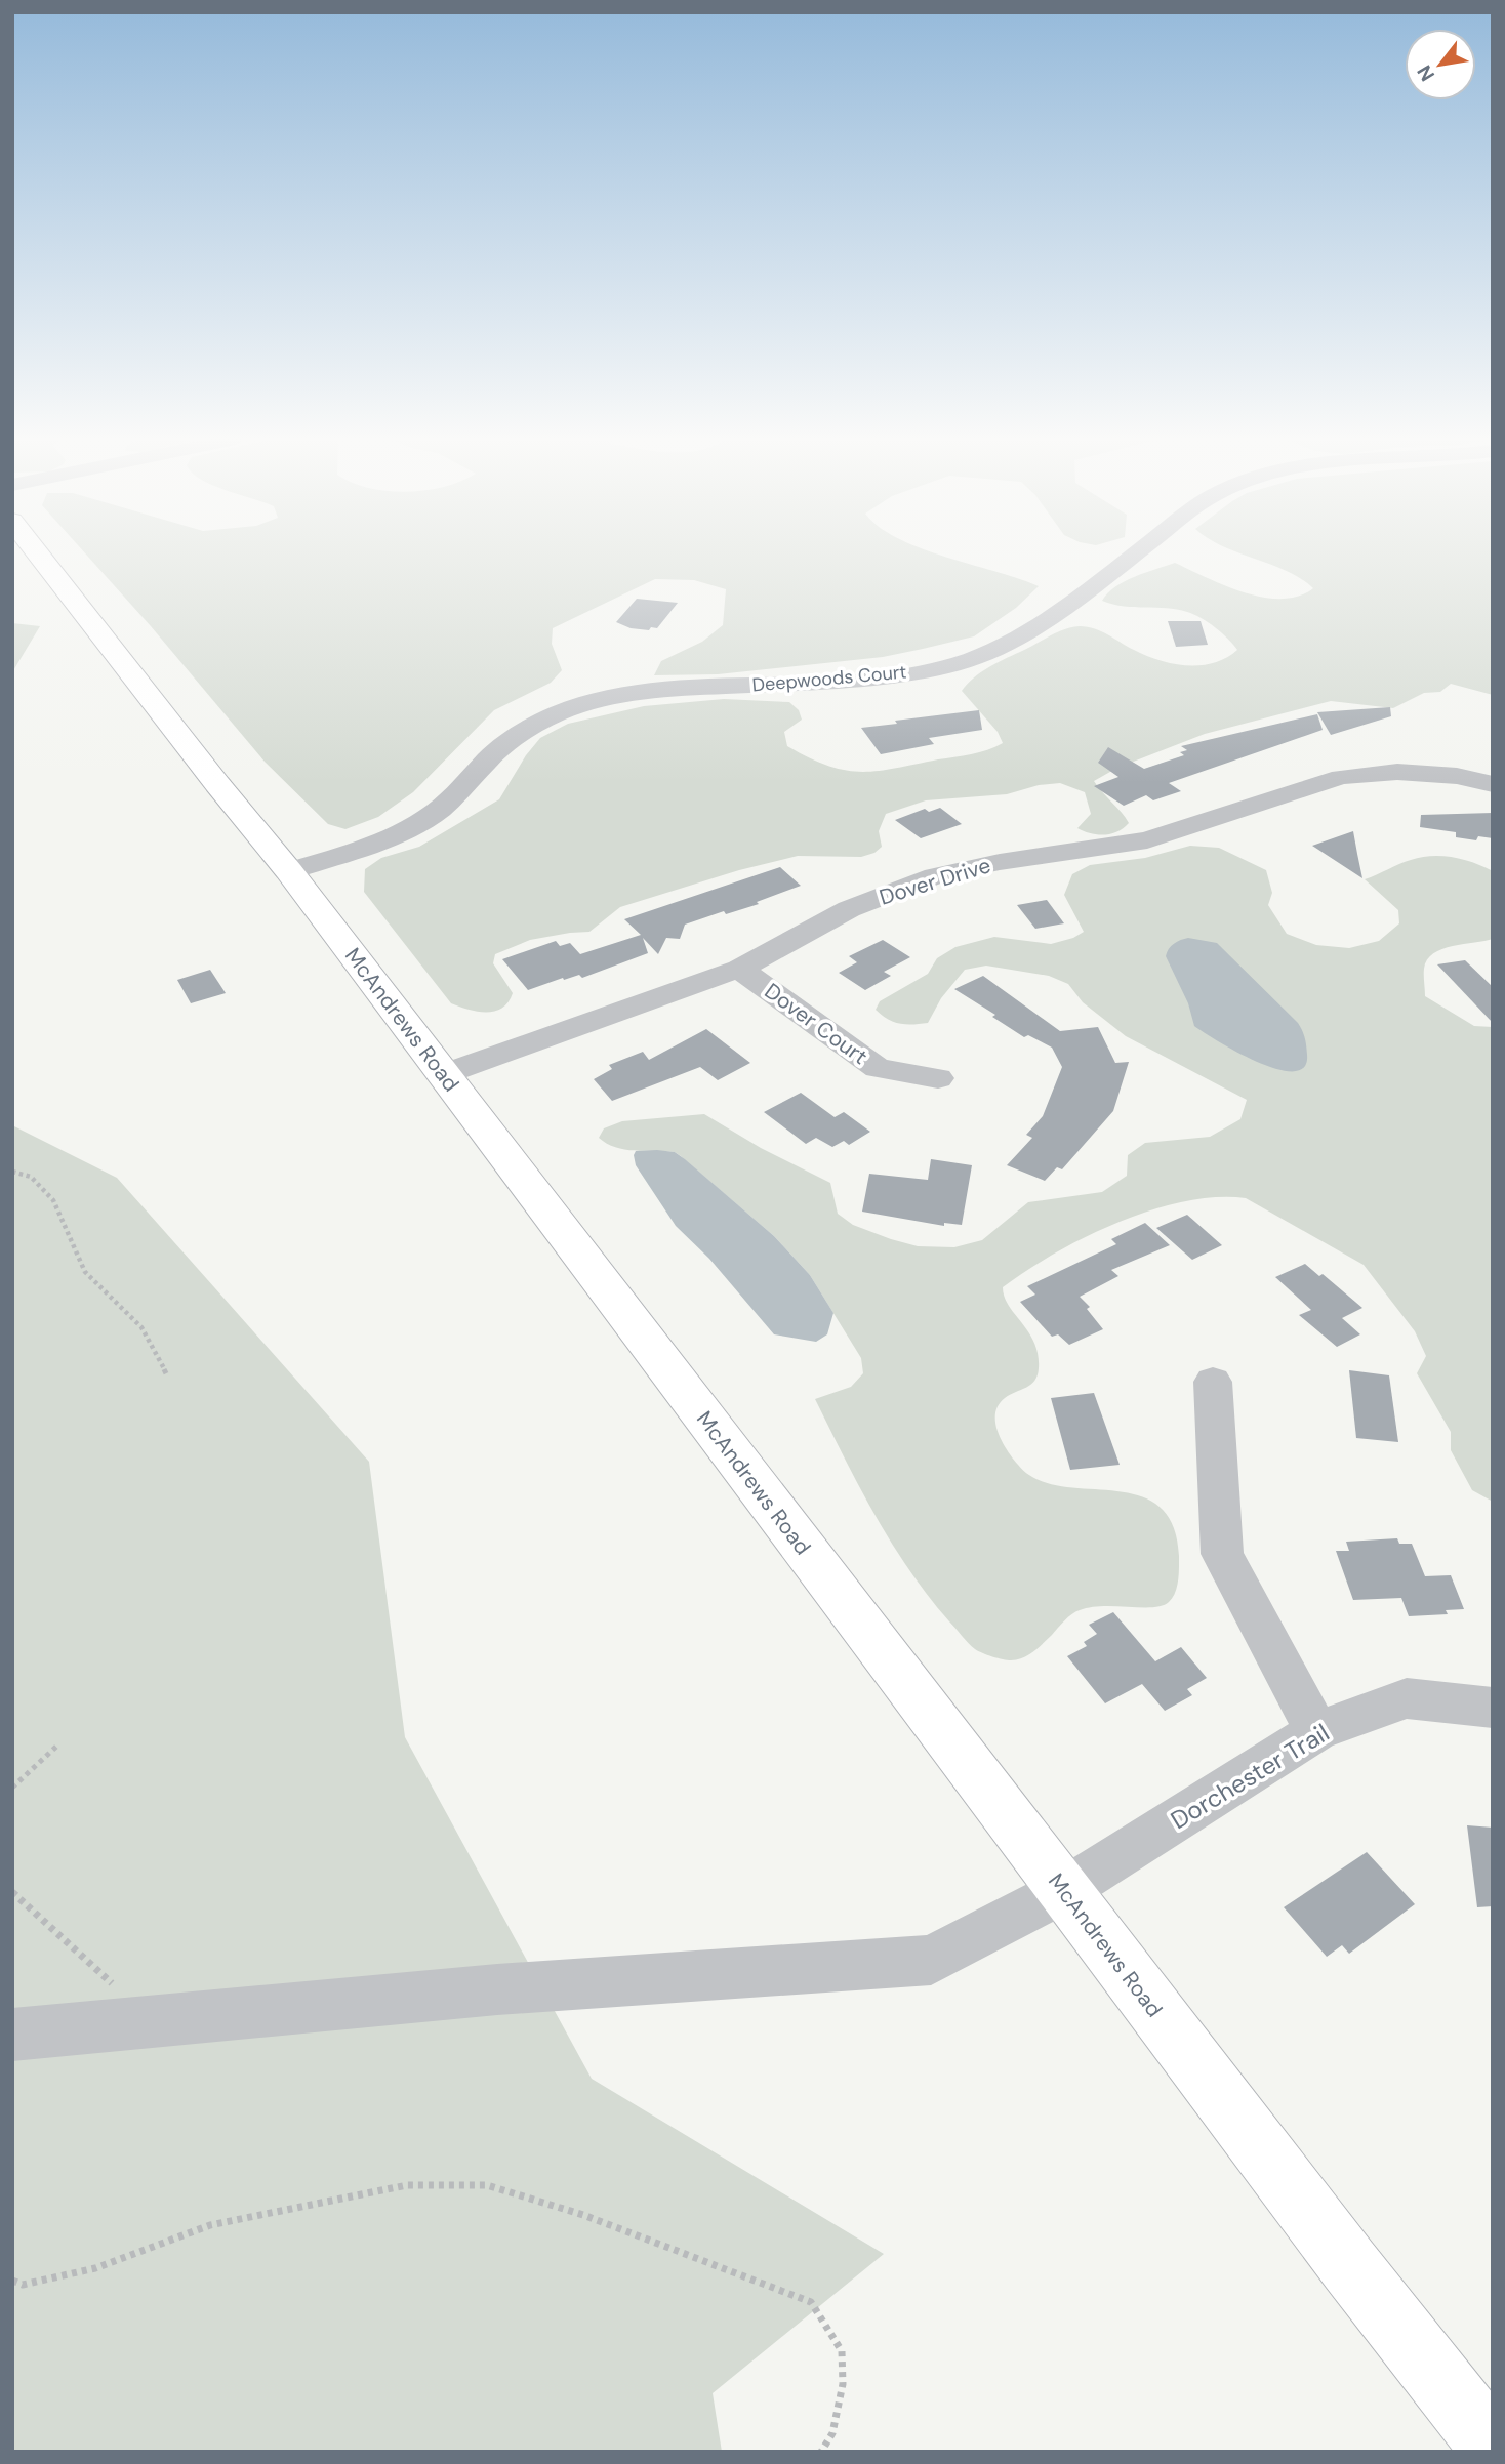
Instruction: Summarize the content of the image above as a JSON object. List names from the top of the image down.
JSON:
{
  "streets": {
    "main road": ["McAndrews Road"],
    "street": [
      "Deepwoods Court",
      "Dover Drive",
      "Dover Court",
      "Dorchester Trail"
    ]
  },
  "crossings": [
    ["Deepwoods Court", "McAndrews Road"],
    ["Dover Drive", "McAndrews Road"],
    ["Dover Drive", "Dover Court"],
    ["McAndrews Road", "Dorchester Trail"]
  ],
  "north": "bottom left"
}
